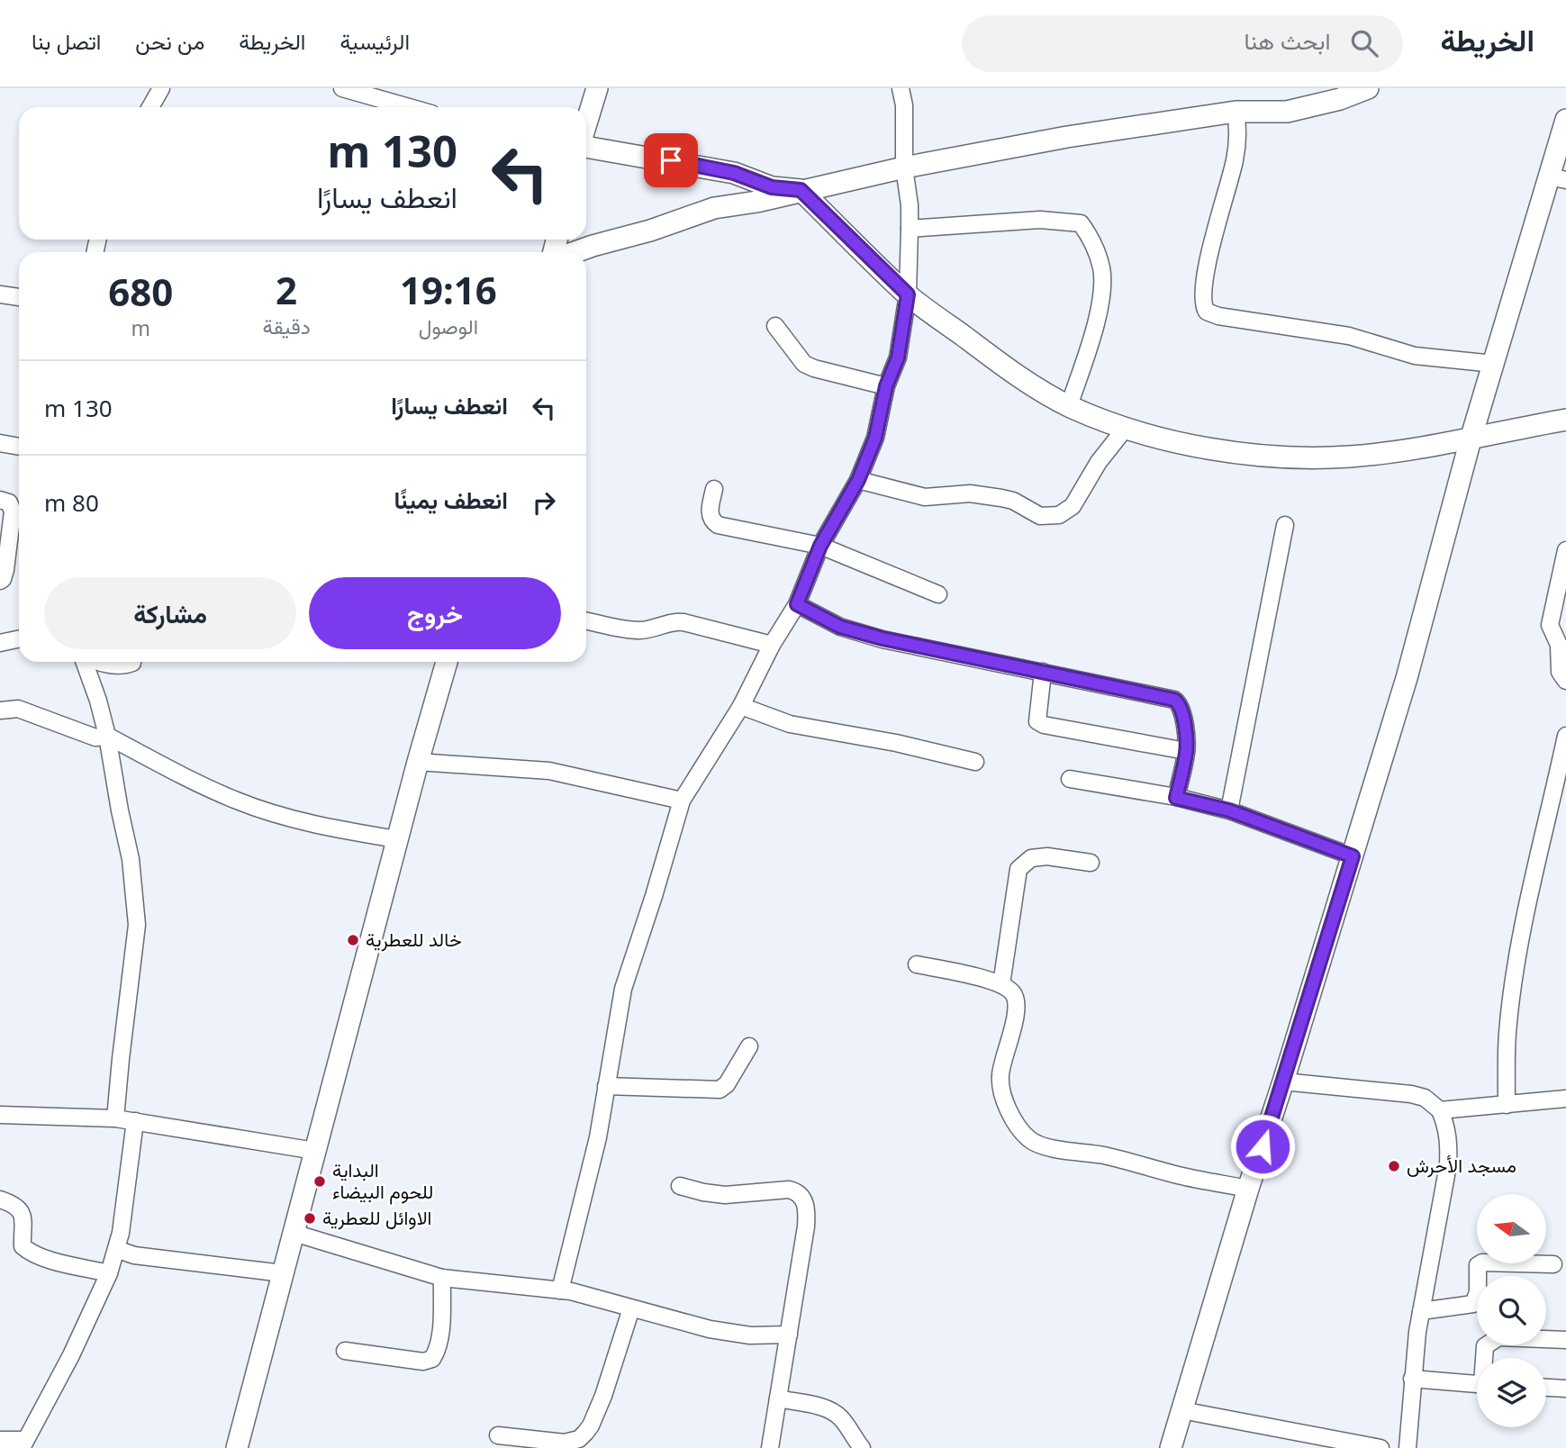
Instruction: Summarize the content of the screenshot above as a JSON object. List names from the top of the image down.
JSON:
{
  "places": [
    "خالد للعطرية",
    "مسجد الأحرش",
    "البداية للحوم البيضاء",
    "الاوائل للعطرية"
  ],
  "north": "left",
  "page": {
    "header": "الخريطة",
    "search": "ابحث هنا",
    "nav": [
      "الرئيسية",
      "الخريطة",
      "من نحن",
      "اتصل بنا"
    ],
    "turn": ["130 m", "انعطف يسارًا"],
    "eta": [
      "19:16",
      "الوصول",
      "2",
      "دقيقة",
      "680",
      "m"
    ],
    "list": [
      {
        "name": "انعطف يسارًا",
        "value": "130 m"
      },
      {
        "name": "انعطف يمينًا",
        "value": "80 m"
      }
    ],
    "buttons": ["خروج", "مشاركة"]
  }
}
